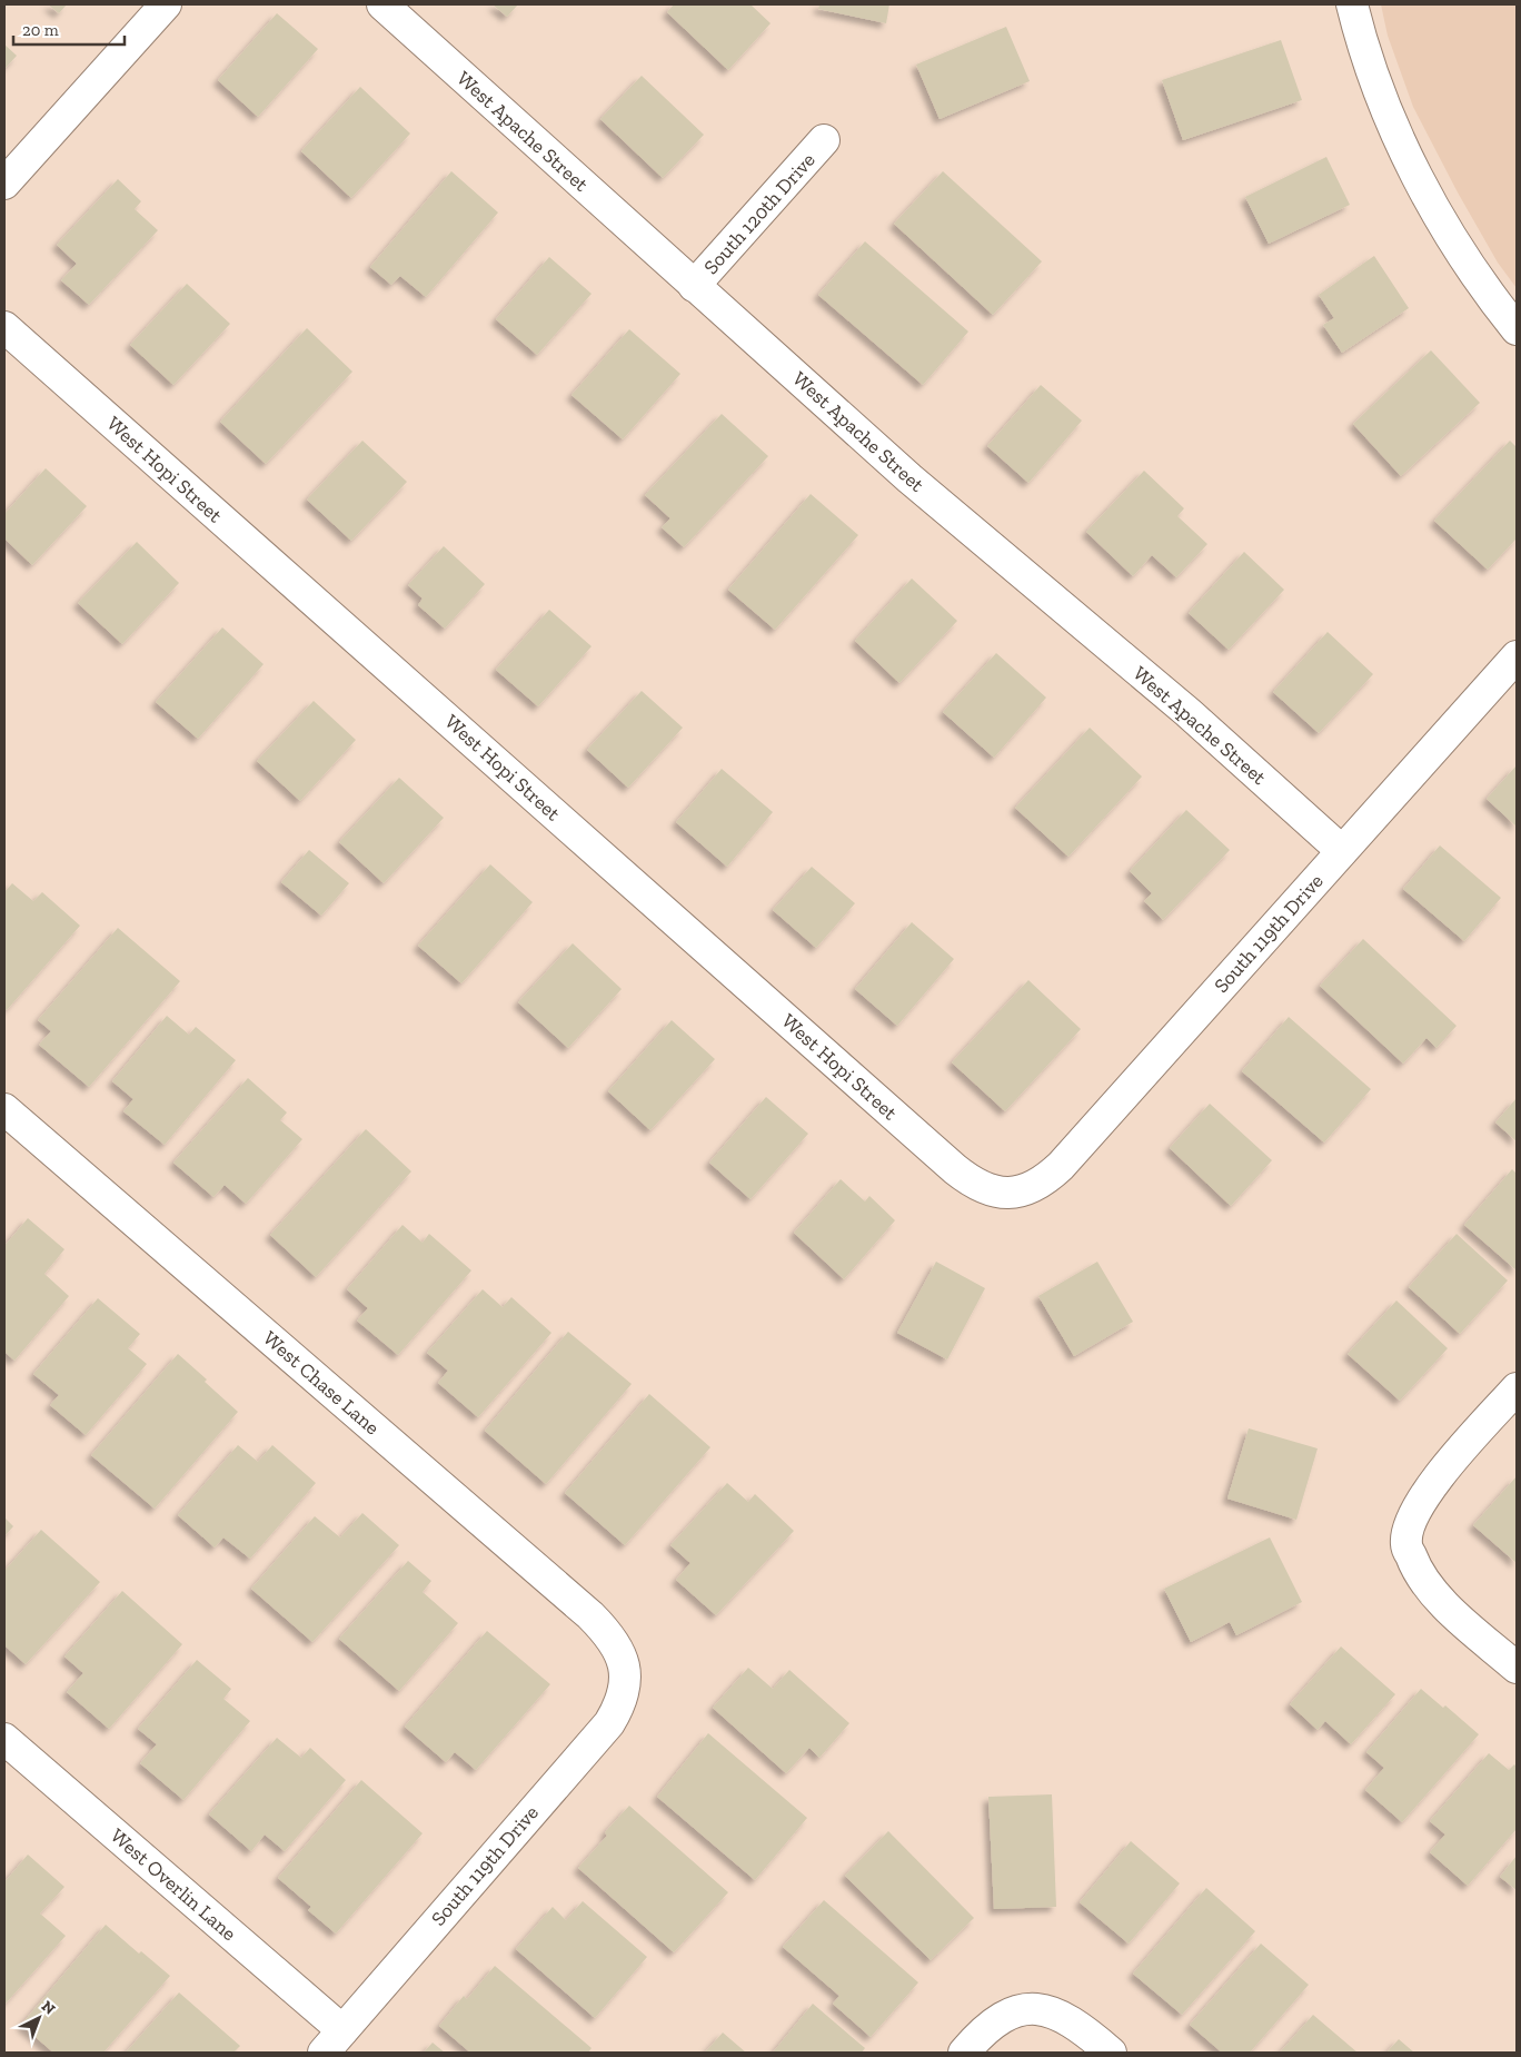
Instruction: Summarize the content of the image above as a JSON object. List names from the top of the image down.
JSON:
{
  "streets": {
    "street": [
      "West Apache Street",
      "South 120th Drive",
      "West Hopi Street",
      "South 119th Drive",
      "West Chase Lane",
      "West Overlin Lane"
    ]
  },
  "crossings": [
    ["West Apache Street", "South 120th Drive"],
    ["West Apache Street", "South 119th Drive"],
    ["West Hopi Street", "South 119th Drive"],
    ["South 119th Drive", "West Chase Lane"],
    ["South 119th Drive", "West Overlin Lane"]
  ],
  "scale_bar": "20 m",
  "north": "top right"
}
